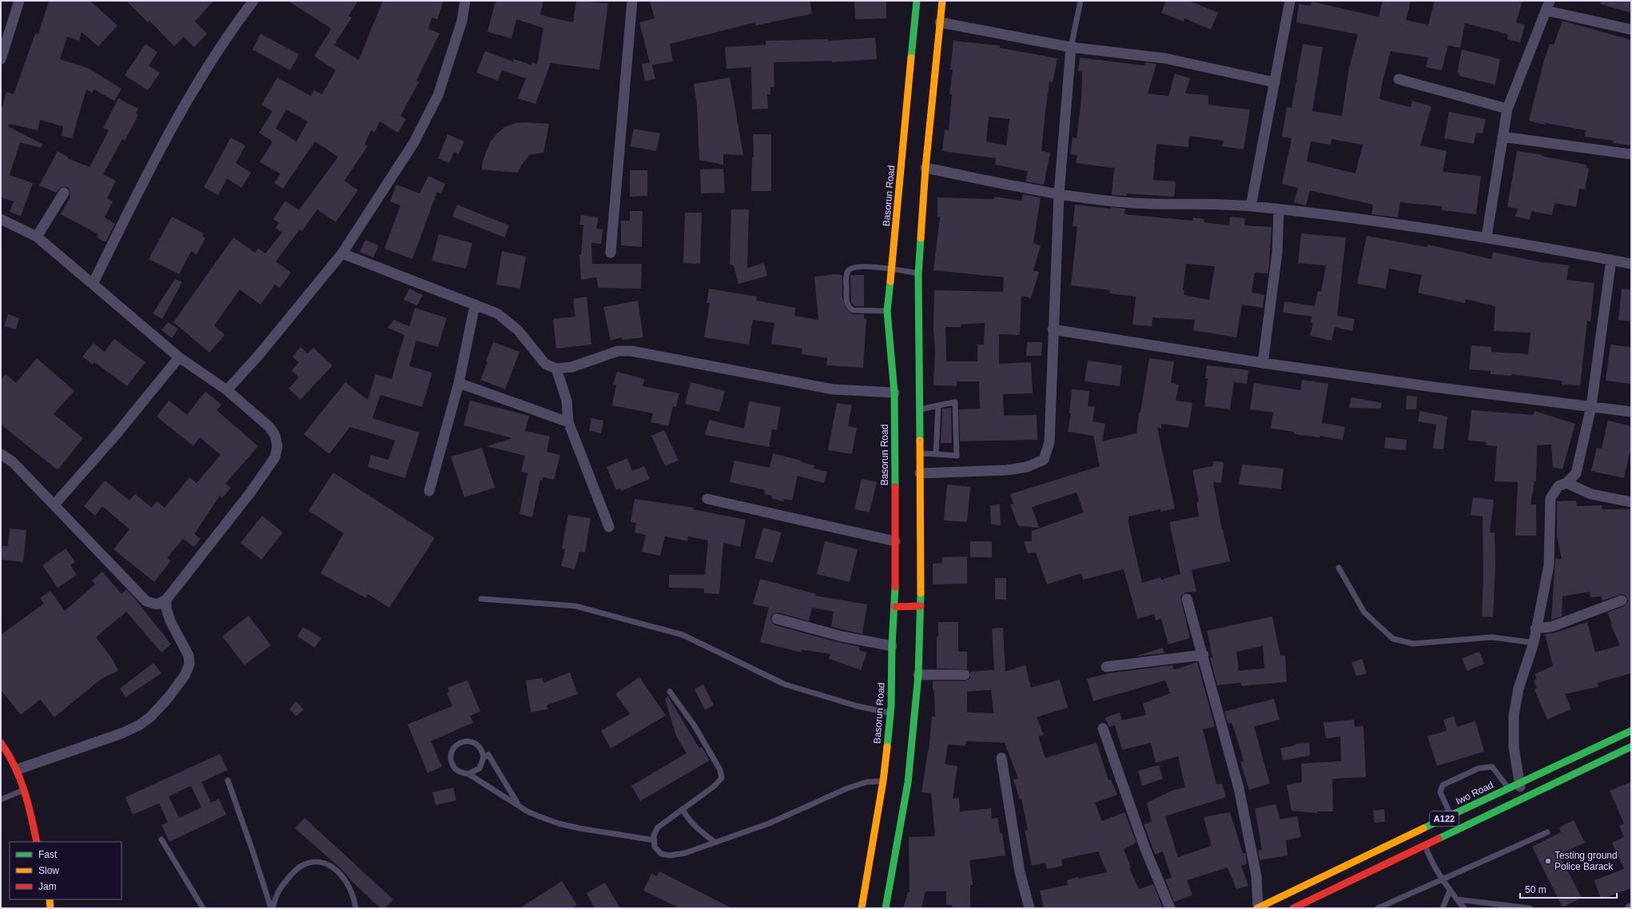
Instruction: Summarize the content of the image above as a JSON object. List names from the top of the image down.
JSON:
{
  "streets": {
    "main road": ["Basorun Road", "Iwo Road", "A122"]
  },
  "places": ["Testing ground Police Barack"],
  "legend": ["Fast", "Slow", "Jam"],
  "scale_bar": "50 m"
}
